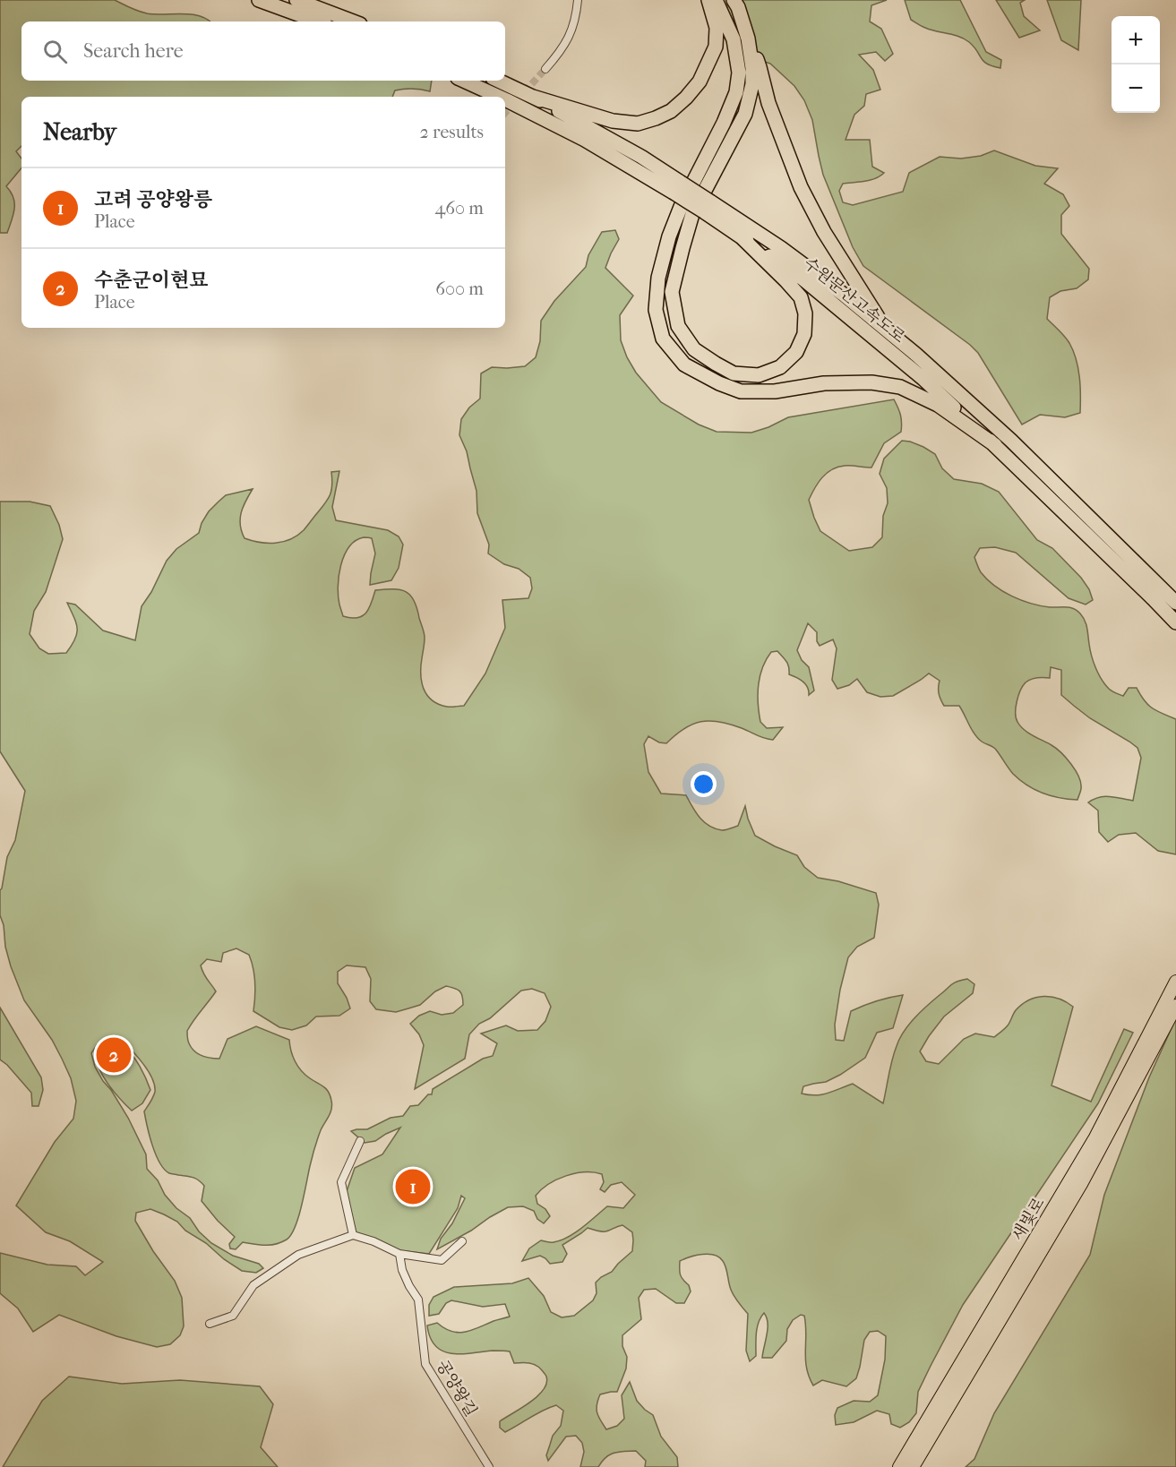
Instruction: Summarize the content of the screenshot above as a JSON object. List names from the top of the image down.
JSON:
{
  "streets": {
    "highway": ["수원문산고속도로", "새빛로"],
    "street": ["공양왕길"]
  },
  "page": {
    "map_buttons": ["+", "−"],
    "search": "Search here",
    "heading": ["Nearby", "2 results"],
    "list": [
      {
        "mark": "1",
        "name": "고려 공양왕릉",
        "note": "Place",
        "value": "460 m"
      },
      {
        "mark": "2",
        "name": "수춘군이현묘",
        "note": "Place",
        "value": "600 m"
      }
    ],
    "pins": ["2", "1"]
  }
}
